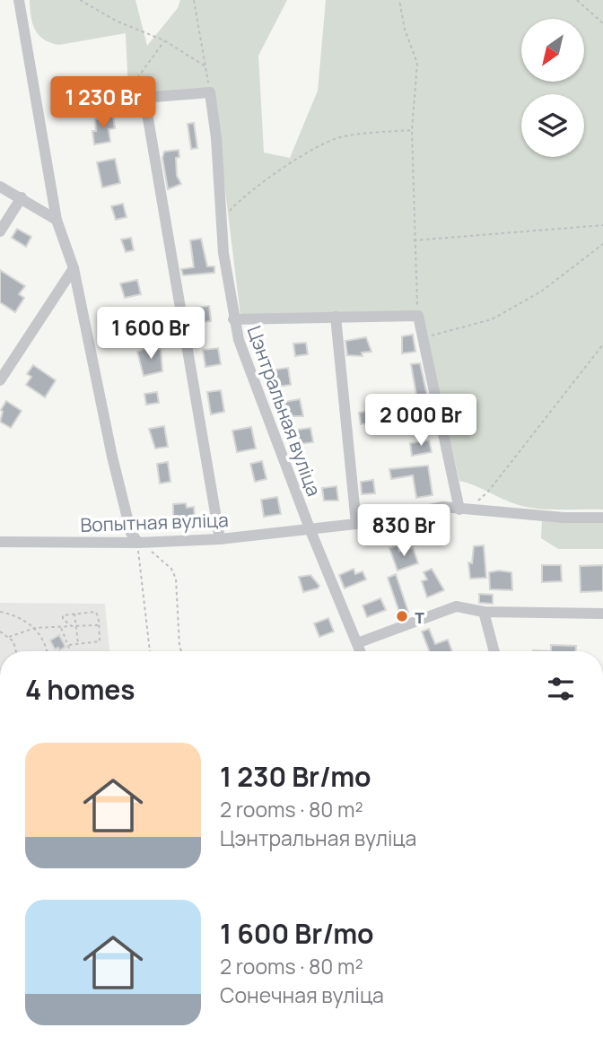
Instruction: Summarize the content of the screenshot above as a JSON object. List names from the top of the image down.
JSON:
{
  "streets": {
    "street": ["Цэнтральная вуліца", "Вопытная вуліца"]
  },
  "crossings": [
    ["Цэнтральная вуліца", "Вопытная вуліца"]
  ],
  "places": ["т"],
  "north": "bottom left",
  "page": {
    "price": [
      "1 230 Br",
      "1 600 Br",
      "2 000 Br",
      "830 Br"
    ],
    "heading": "4 homes",
    "list": [
      {
        "name": "1 230 Br/mo",
        "note": "2 rooms · 80 m² · Цэнтральная вуліца"
      },
      {
        "name": "1 600 Br/mo",
        "note": "2 rooms · 80 m² · Сонечная вуліца"
      }
    ]
  }
}
